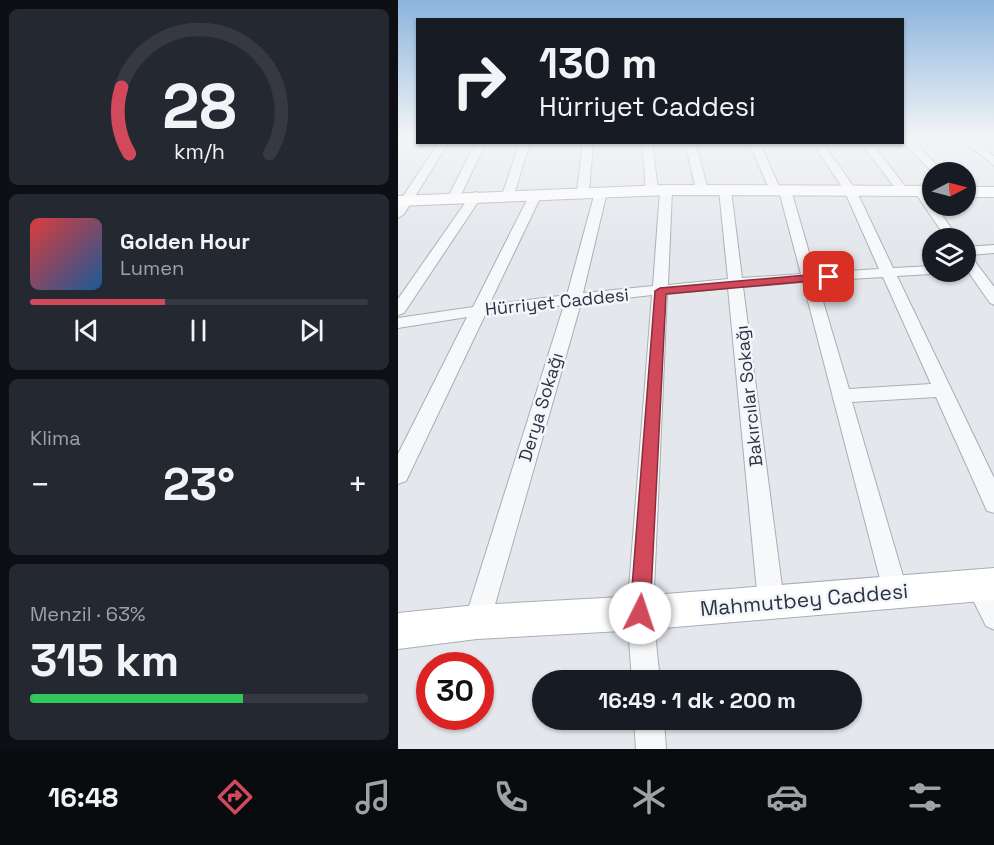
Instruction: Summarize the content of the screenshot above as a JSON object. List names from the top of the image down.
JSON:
{
  "streets": {
    "street": [
      "Hürriyet Caddesi",
      "Bakırcılar Sokağı",
      "Derya Sokağı",
      "Mahmutbey Caddesi"
    ]
  },
  "crossings": [
    ["Hürriyet Caddesi", "Bakırcılar Sokağı"],
    ["Hürriyet Caddesi", "Derya Sokağı"],
    ["Bakırcılar Sokağı", "Mahmutbey Caddesi"],
    ["Derya Sokağı", "Mahmutbey Caddesi"]
  ],
  "north": "right",
  "page": {
    "turn": ["130 m", "Hürriyet Caddesi"],
    "song": ["Golden Hour", "Lumen"],
    "tile": [
      "Klima",
      ["Menzil · 63%", "315 km"]
    ],
    "heat": ["−", "23°", "+"],
    "limit": "30",
    "trip": "16:49 · 1 dk · 200 m",
    "tabs": "16:48",
    "gauge": ["28", "km/h"]
  }
}
